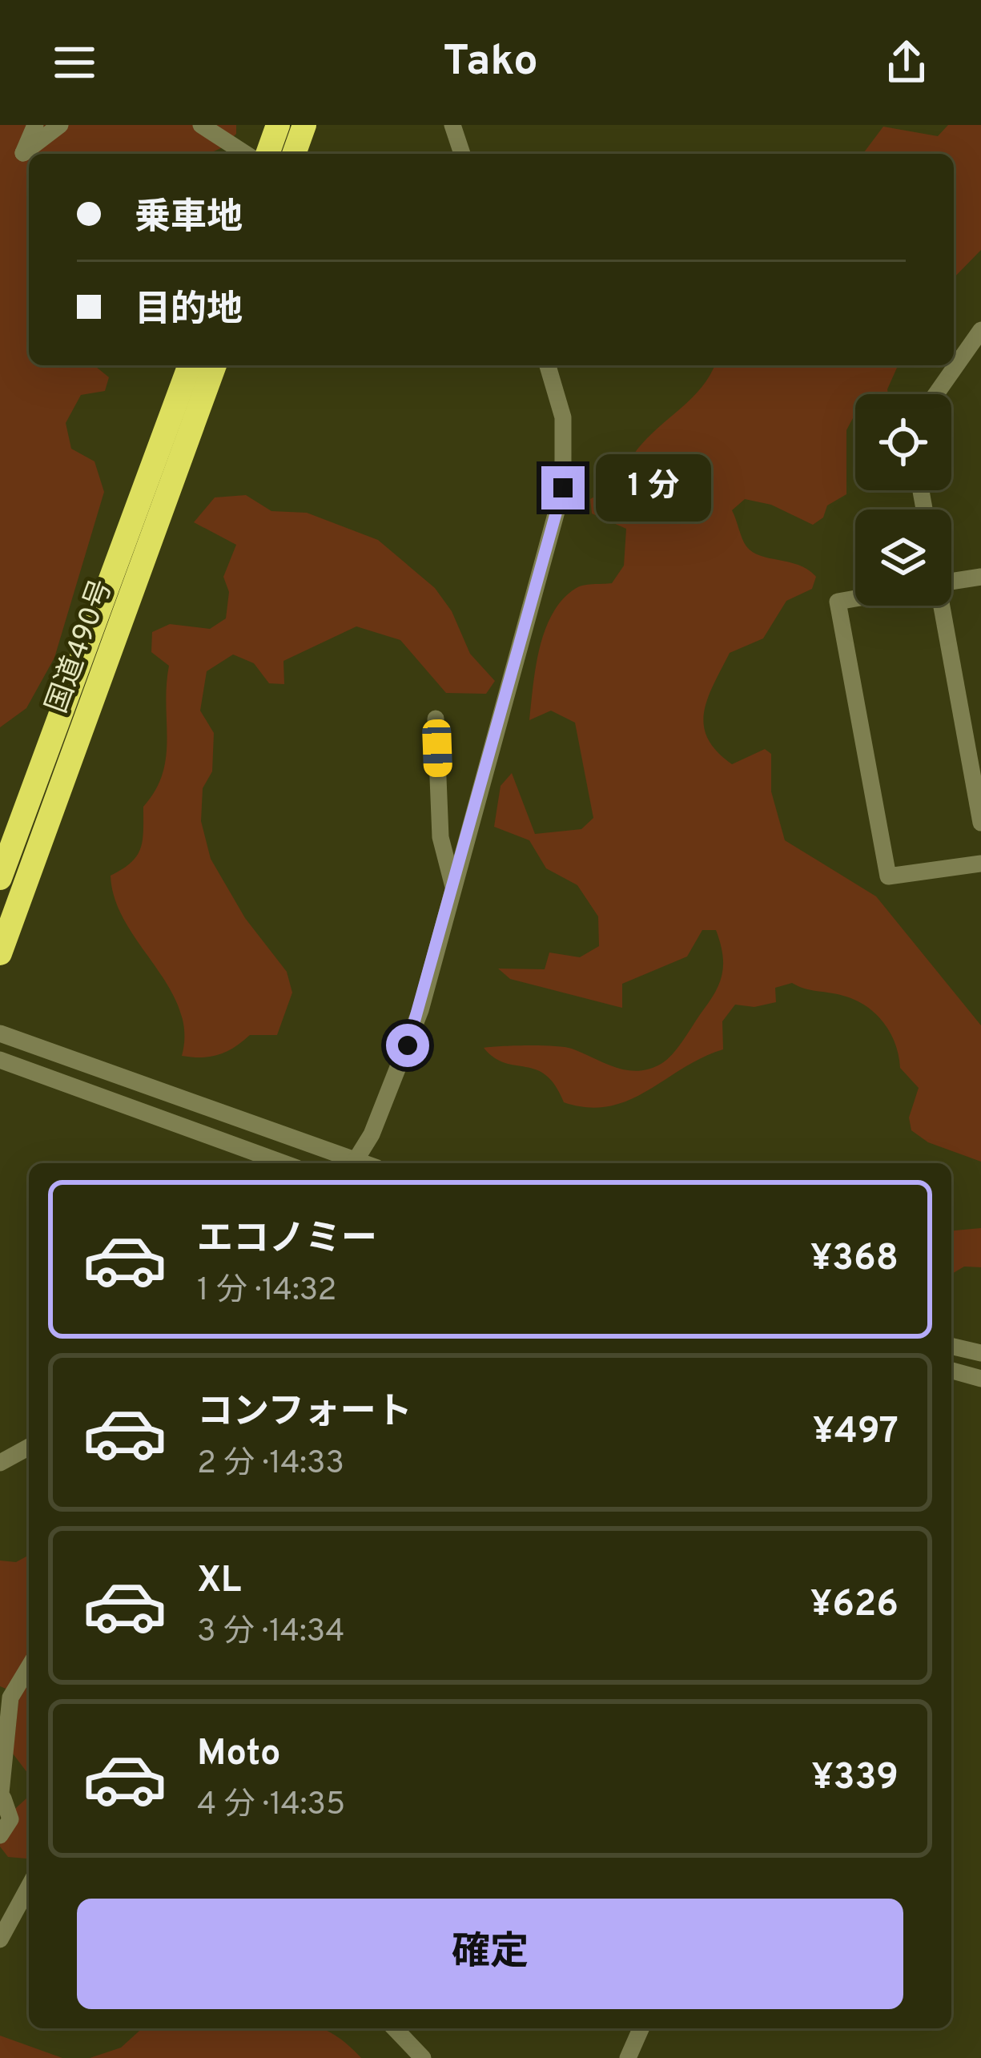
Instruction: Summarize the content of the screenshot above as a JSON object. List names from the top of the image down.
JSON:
{
  "streets": {
    "highway": ["国道490号"]
  },
  "page": {
    "header": "Tako",
    "banner": ["乗車地", "目的地"],
    "bubble": "1 分",
    "list": [
      {
        "name": "エコノミー",
        "note": "1 分 · 14:32",
        "value": "¥368"
      },
      {
        "name": "コンフォート",
        "note": "2 分 · 14:33",
        "value": "¥497"
      },
      {
        "name": "XL",
        "note": "3 分 · 14:34",
        "value": "¥626"
      },
      {
        "name": "Moto",
        "note": "4 分 · 14:35",
        "value": "¥339"
      }
    ],
    "buttons": "確定"
  }
}
